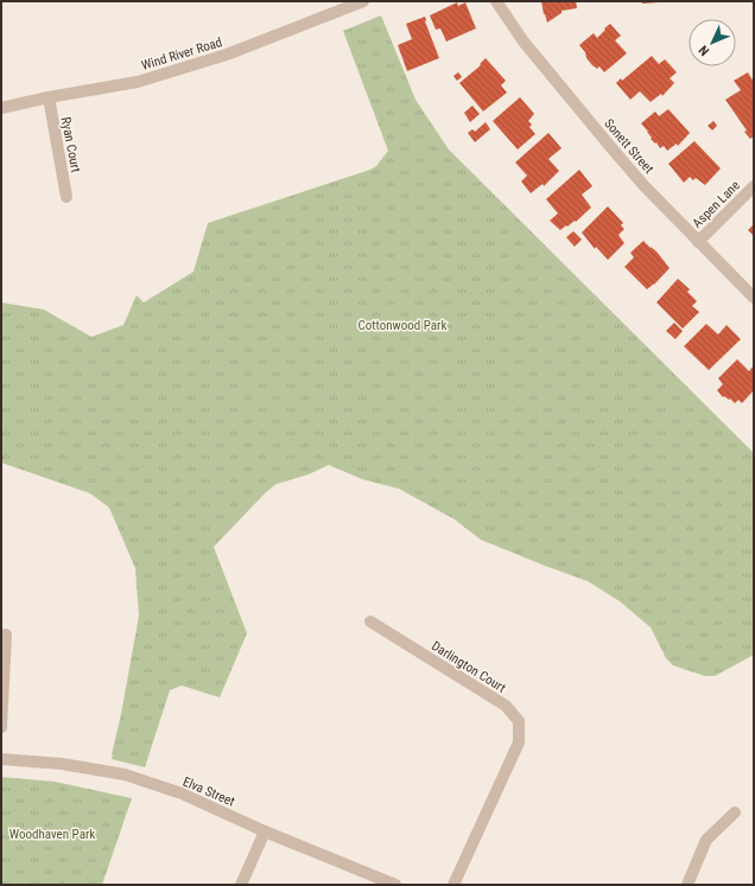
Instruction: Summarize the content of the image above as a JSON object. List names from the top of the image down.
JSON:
{
  "streets": {
    "street": [
      "Wind River Road",
      "Ryan Court",
      "Sonett Street",
      "Aspen Lane",
      "Darlington Court",
      "Elva Street"
    ]
  },
  "crossings": [
    ["Wind River Road", "Ryan Court"],
    ["Sonett Street", "Aspen Lane"]
  ],
  "parks": ["Cottonwood Park", "Woodhaven Park"],
  "north": "bottom left"
}
